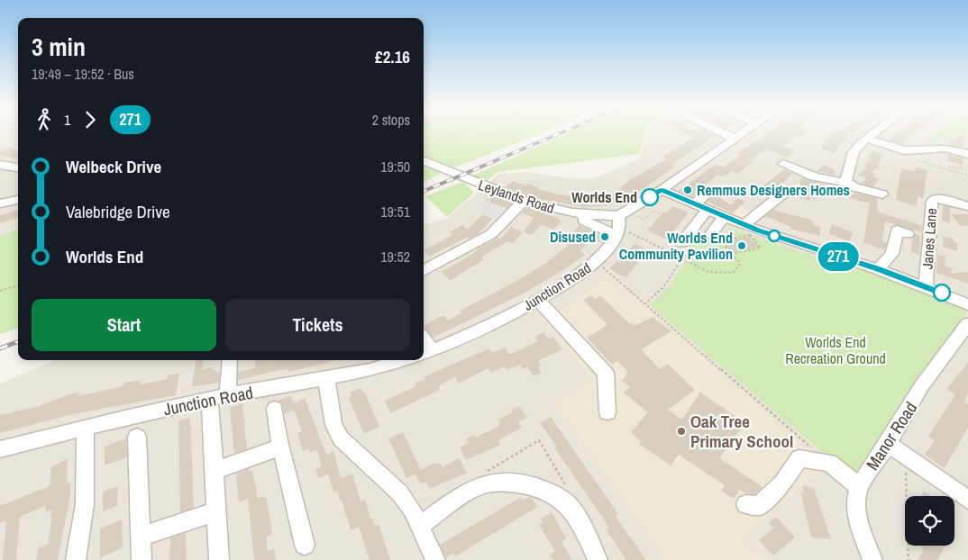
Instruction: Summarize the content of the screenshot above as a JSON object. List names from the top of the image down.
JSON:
{
  "streets": {
    "street": [
      "Leylands Road",
      "Janes Lane",
      "Junction Road",
      "Manor Road"
    ]
  },
  "crossings": [
    ["Leylands Road", "Junction Road"],
    ["Janes Lane", "Junction Road"]
  ],
  "parks": ["Worlds End Recreation Ground"],
  "places": [
    "Remmus Designers Homes",
    "Worlds End",
    "Disused",
    "Worlds End Community Pavilion",
    "Oak Tree Primary School"
  ],
  "lines": ["bus line 271"],
  "page": {
    "on_map": "271",
    "heading": ["3 min", "19:49 – 19:52 · Bus", "£2.16"],
    "legs": ["1", "271", "2 stops"],
    "list": [
      {
        "name": "Welbeck Drive",
        "value": "19:50"
      },
      {
        "name": "Valebridge Drive",
        "value": "19:51"
      },
      {
        "name": "Worlds End",
        "value": "19:52"
      }
    ],
    "buttons": ["Start", "Tickets"]
  }
}
